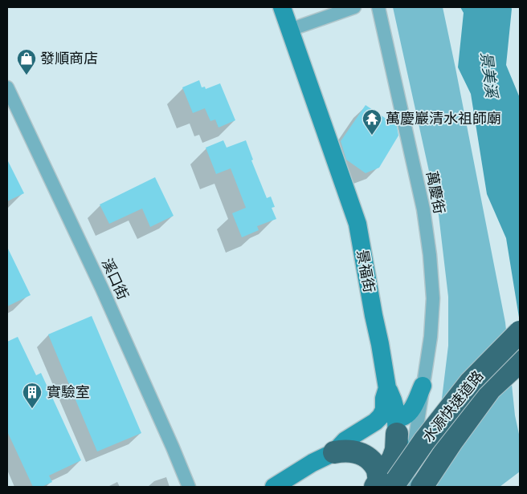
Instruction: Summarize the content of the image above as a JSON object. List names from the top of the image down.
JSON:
{
  "streets": {
    "highway": ["水源快速道路"],
    "street": ["萬慶街", "景福街", "溪口街"]
  },
  "crossings": [
    ["萬慶街", "水源快速道路"]
  ],
  "water": ["景美溪"],
  "places": {
    "shop": ["發順商店"],
    "temple": ["萬慶巖清水祖師廟"],
    "building": ["實驗室"]
  }
}
